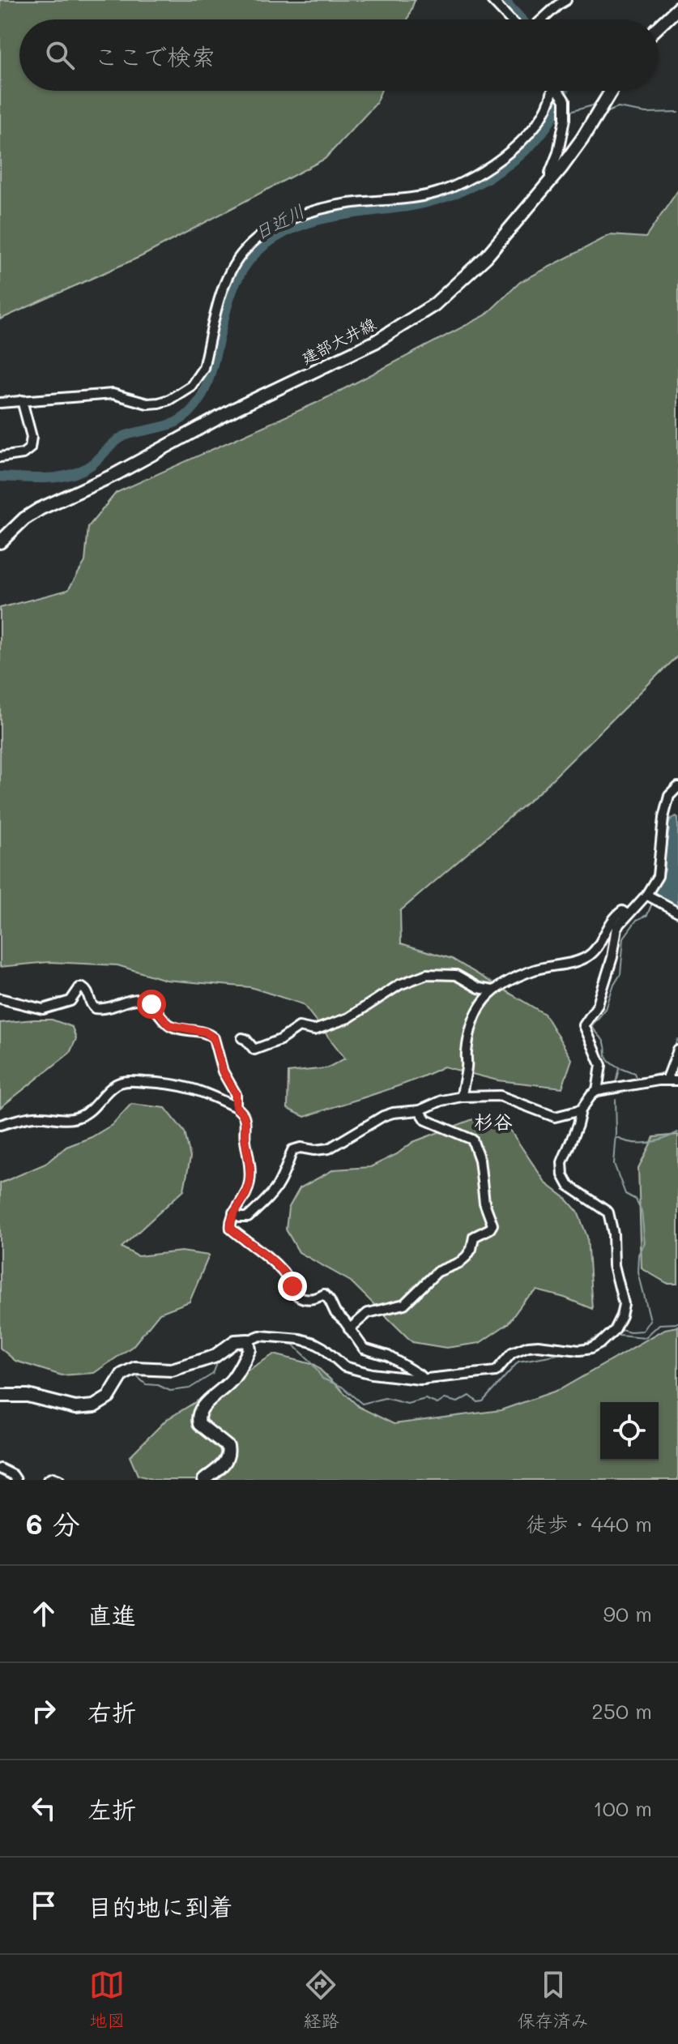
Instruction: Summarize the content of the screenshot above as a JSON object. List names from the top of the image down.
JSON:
{
  "streets": {
    "main road": ["建部大井線"]
  },
  "districts": ["杉谷"],
  "water": ["日近川"],
  "page": {
    "search": "ここで検索",
    "heading": ["6 分", "徒歩 · 440 m"],
    "list": [
      ["直進", "90 m"],
      ["右折", "250 m"],
      ["左折", "100 m"],
      "目的地に到着"
    ],
    "nav": ["地図", "経路", "保存済み"]
  }
}
